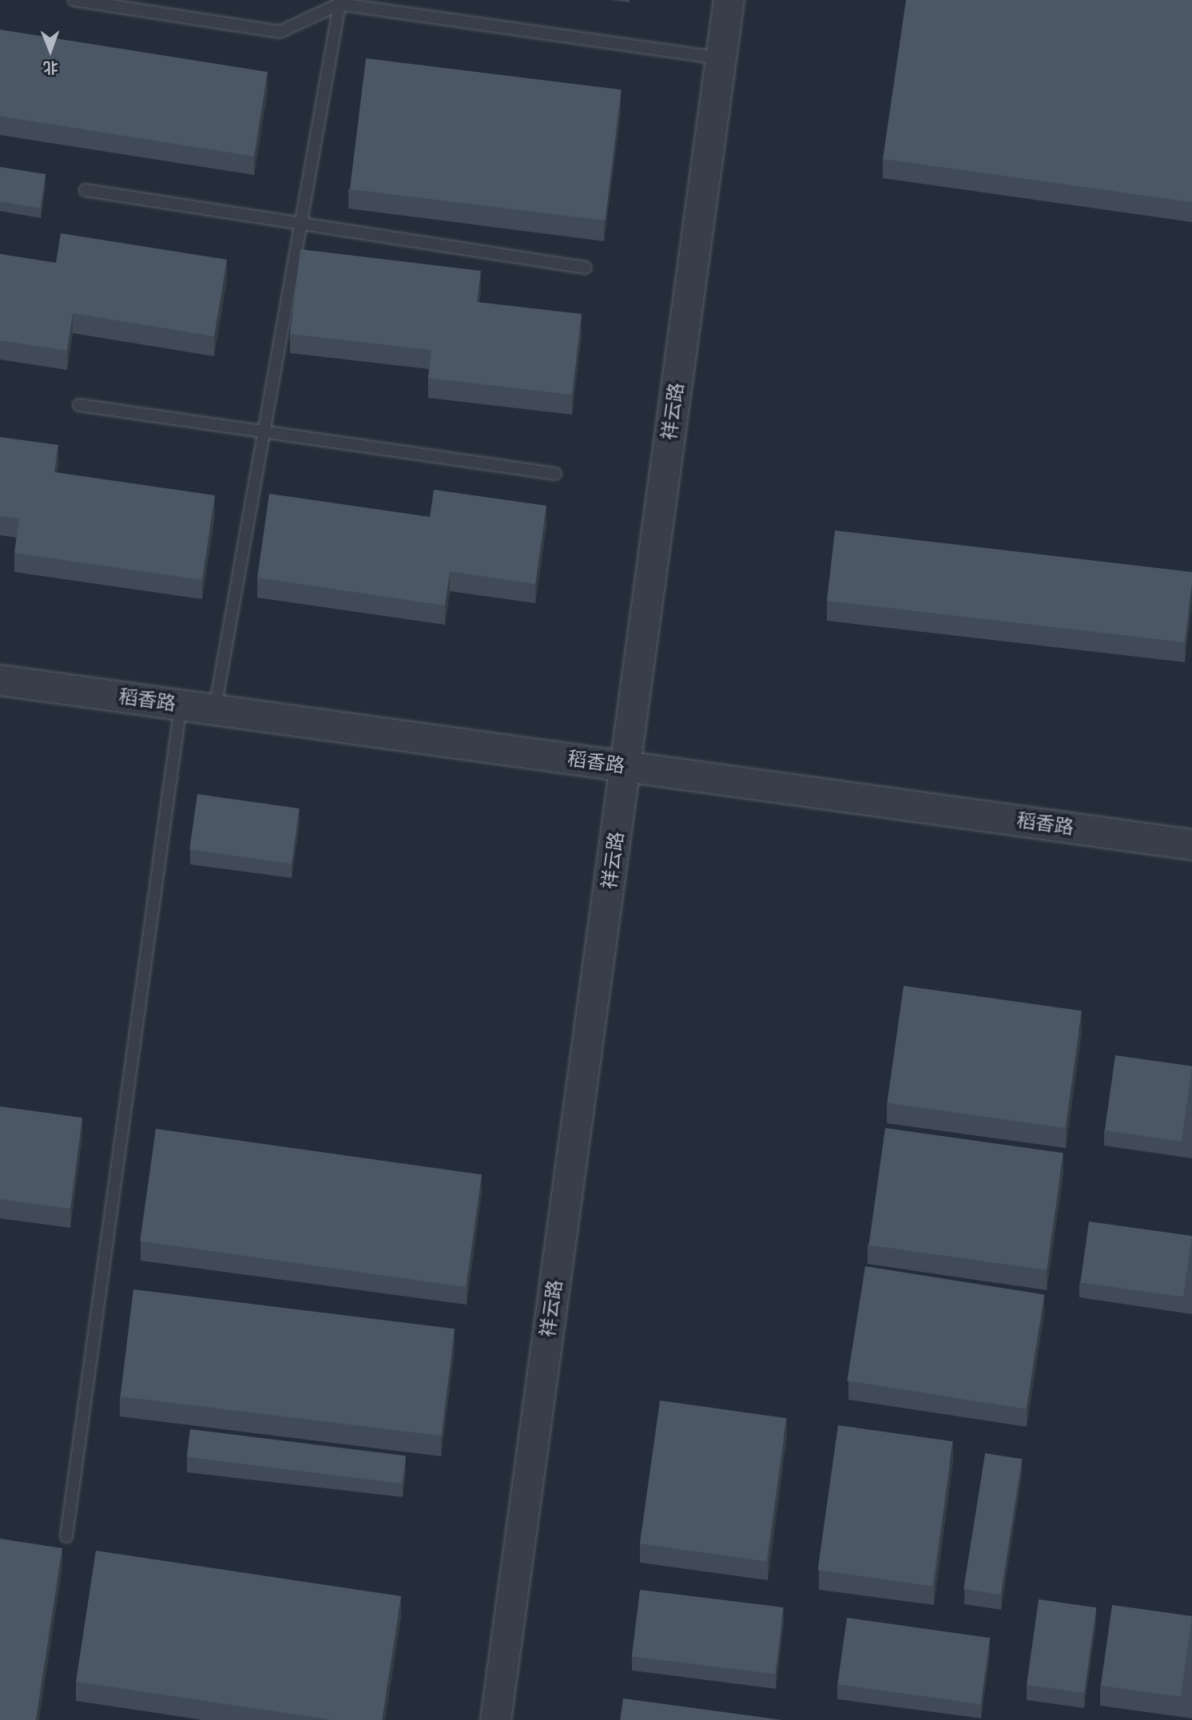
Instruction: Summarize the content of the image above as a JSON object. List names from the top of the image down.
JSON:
{
  "streets": {
    "street": ["祥云路", "稻香路"]
  },
  "crossings": [
    ["祥云路", "稻香路"]
  ],
  "north": "bottom"
}
